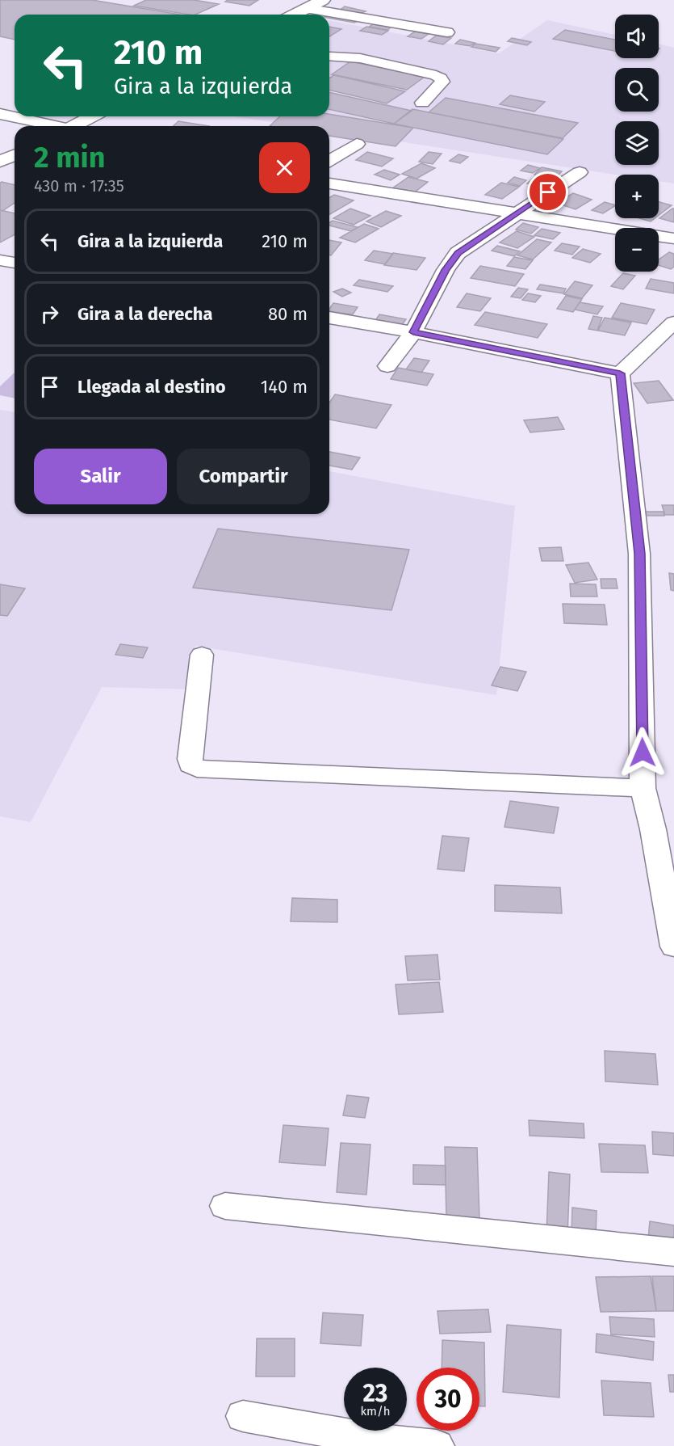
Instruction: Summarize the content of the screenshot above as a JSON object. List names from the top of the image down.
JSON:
{
  "page": {
    "map_buttons": ["+", "−"],
    "turn": ["210 m", "Gira a la izquierda"],
    "heading": ["2 min", "430 m · 17:35"],
    "list": [
      {
        "name": "Gira a la izquierda",
        "value": "210 m"
      },
      {
        "name": "Gira a la derecha",
        "value": "80 m"
      },
      {
        "name": "Llegada al destino",
        "value": "140 m"
      }
    ],
    "buttons": ["Salir", "Compartir"],
    "speed": "23 km/h",
    "limit": "30"
  }
}
